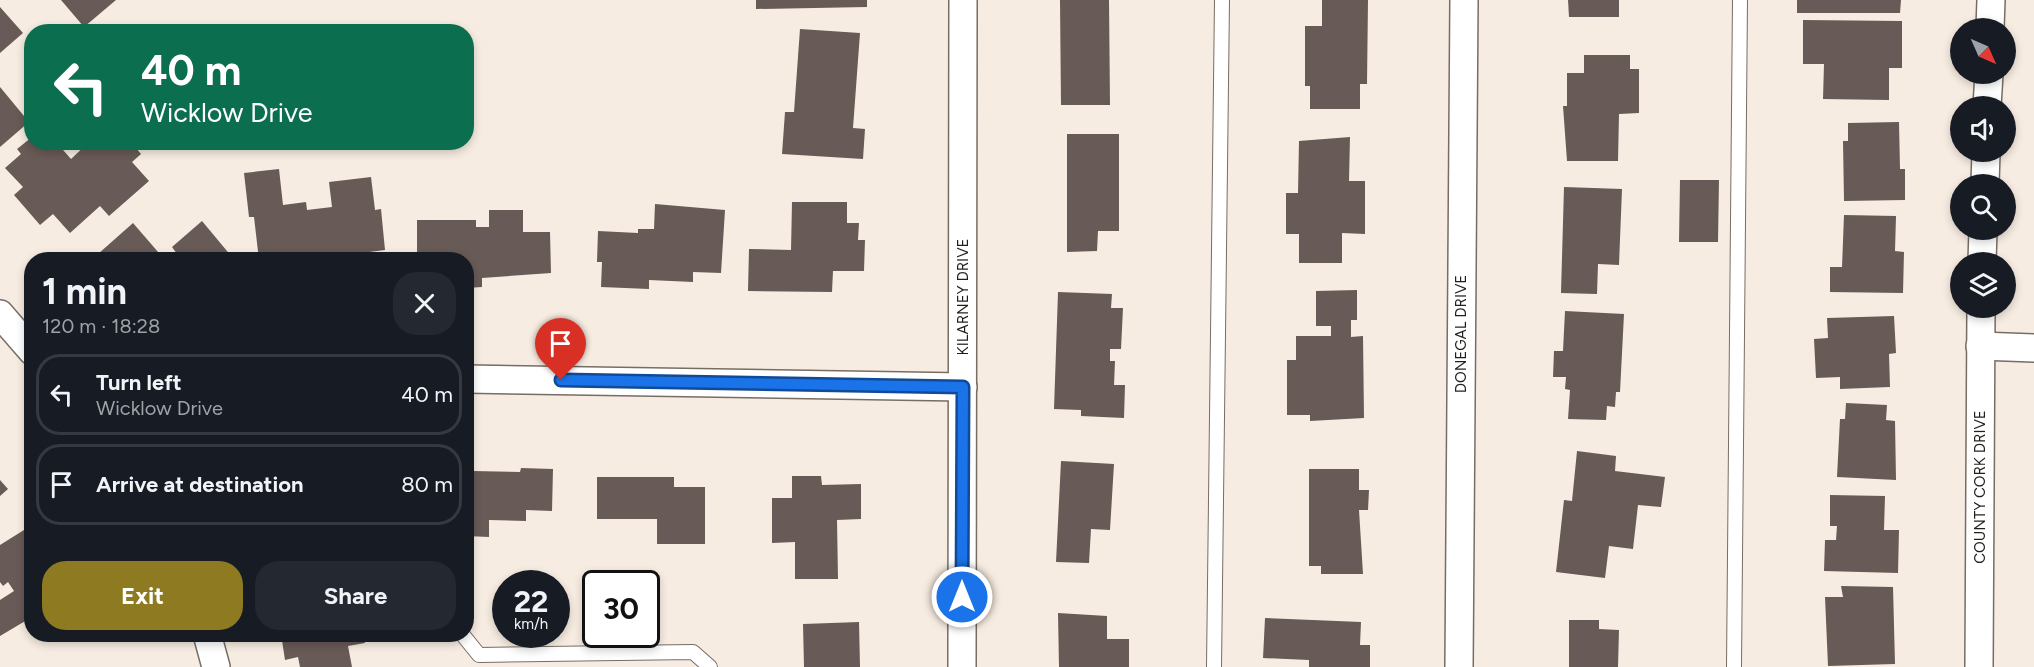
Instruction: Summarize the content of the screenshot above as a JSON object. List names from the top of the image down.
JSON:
{
  "streets": {
    "street": ["KILARNEY DRIVE", "DONEGAL DRIVE", "COUNTY CORK DRIVE"]
  },
  "north": "bottom right",
  "page": {
    "turn": ["40 m", "Wicklow Drive"],
    "heading": ["1 min", "120 m · 18:28"],
    "list": [
      {
        "name": "Turn left",
        "note": "Wicklow Drive",
        "value": "40 m"
      },
      {
        "name": "Arrive at destination",
        "value": "80 m"
      }
    ],
    "buttons": ["Exit", "Share"],
    "speed": "22 km/h",
    "limit": "30"
  }
}
